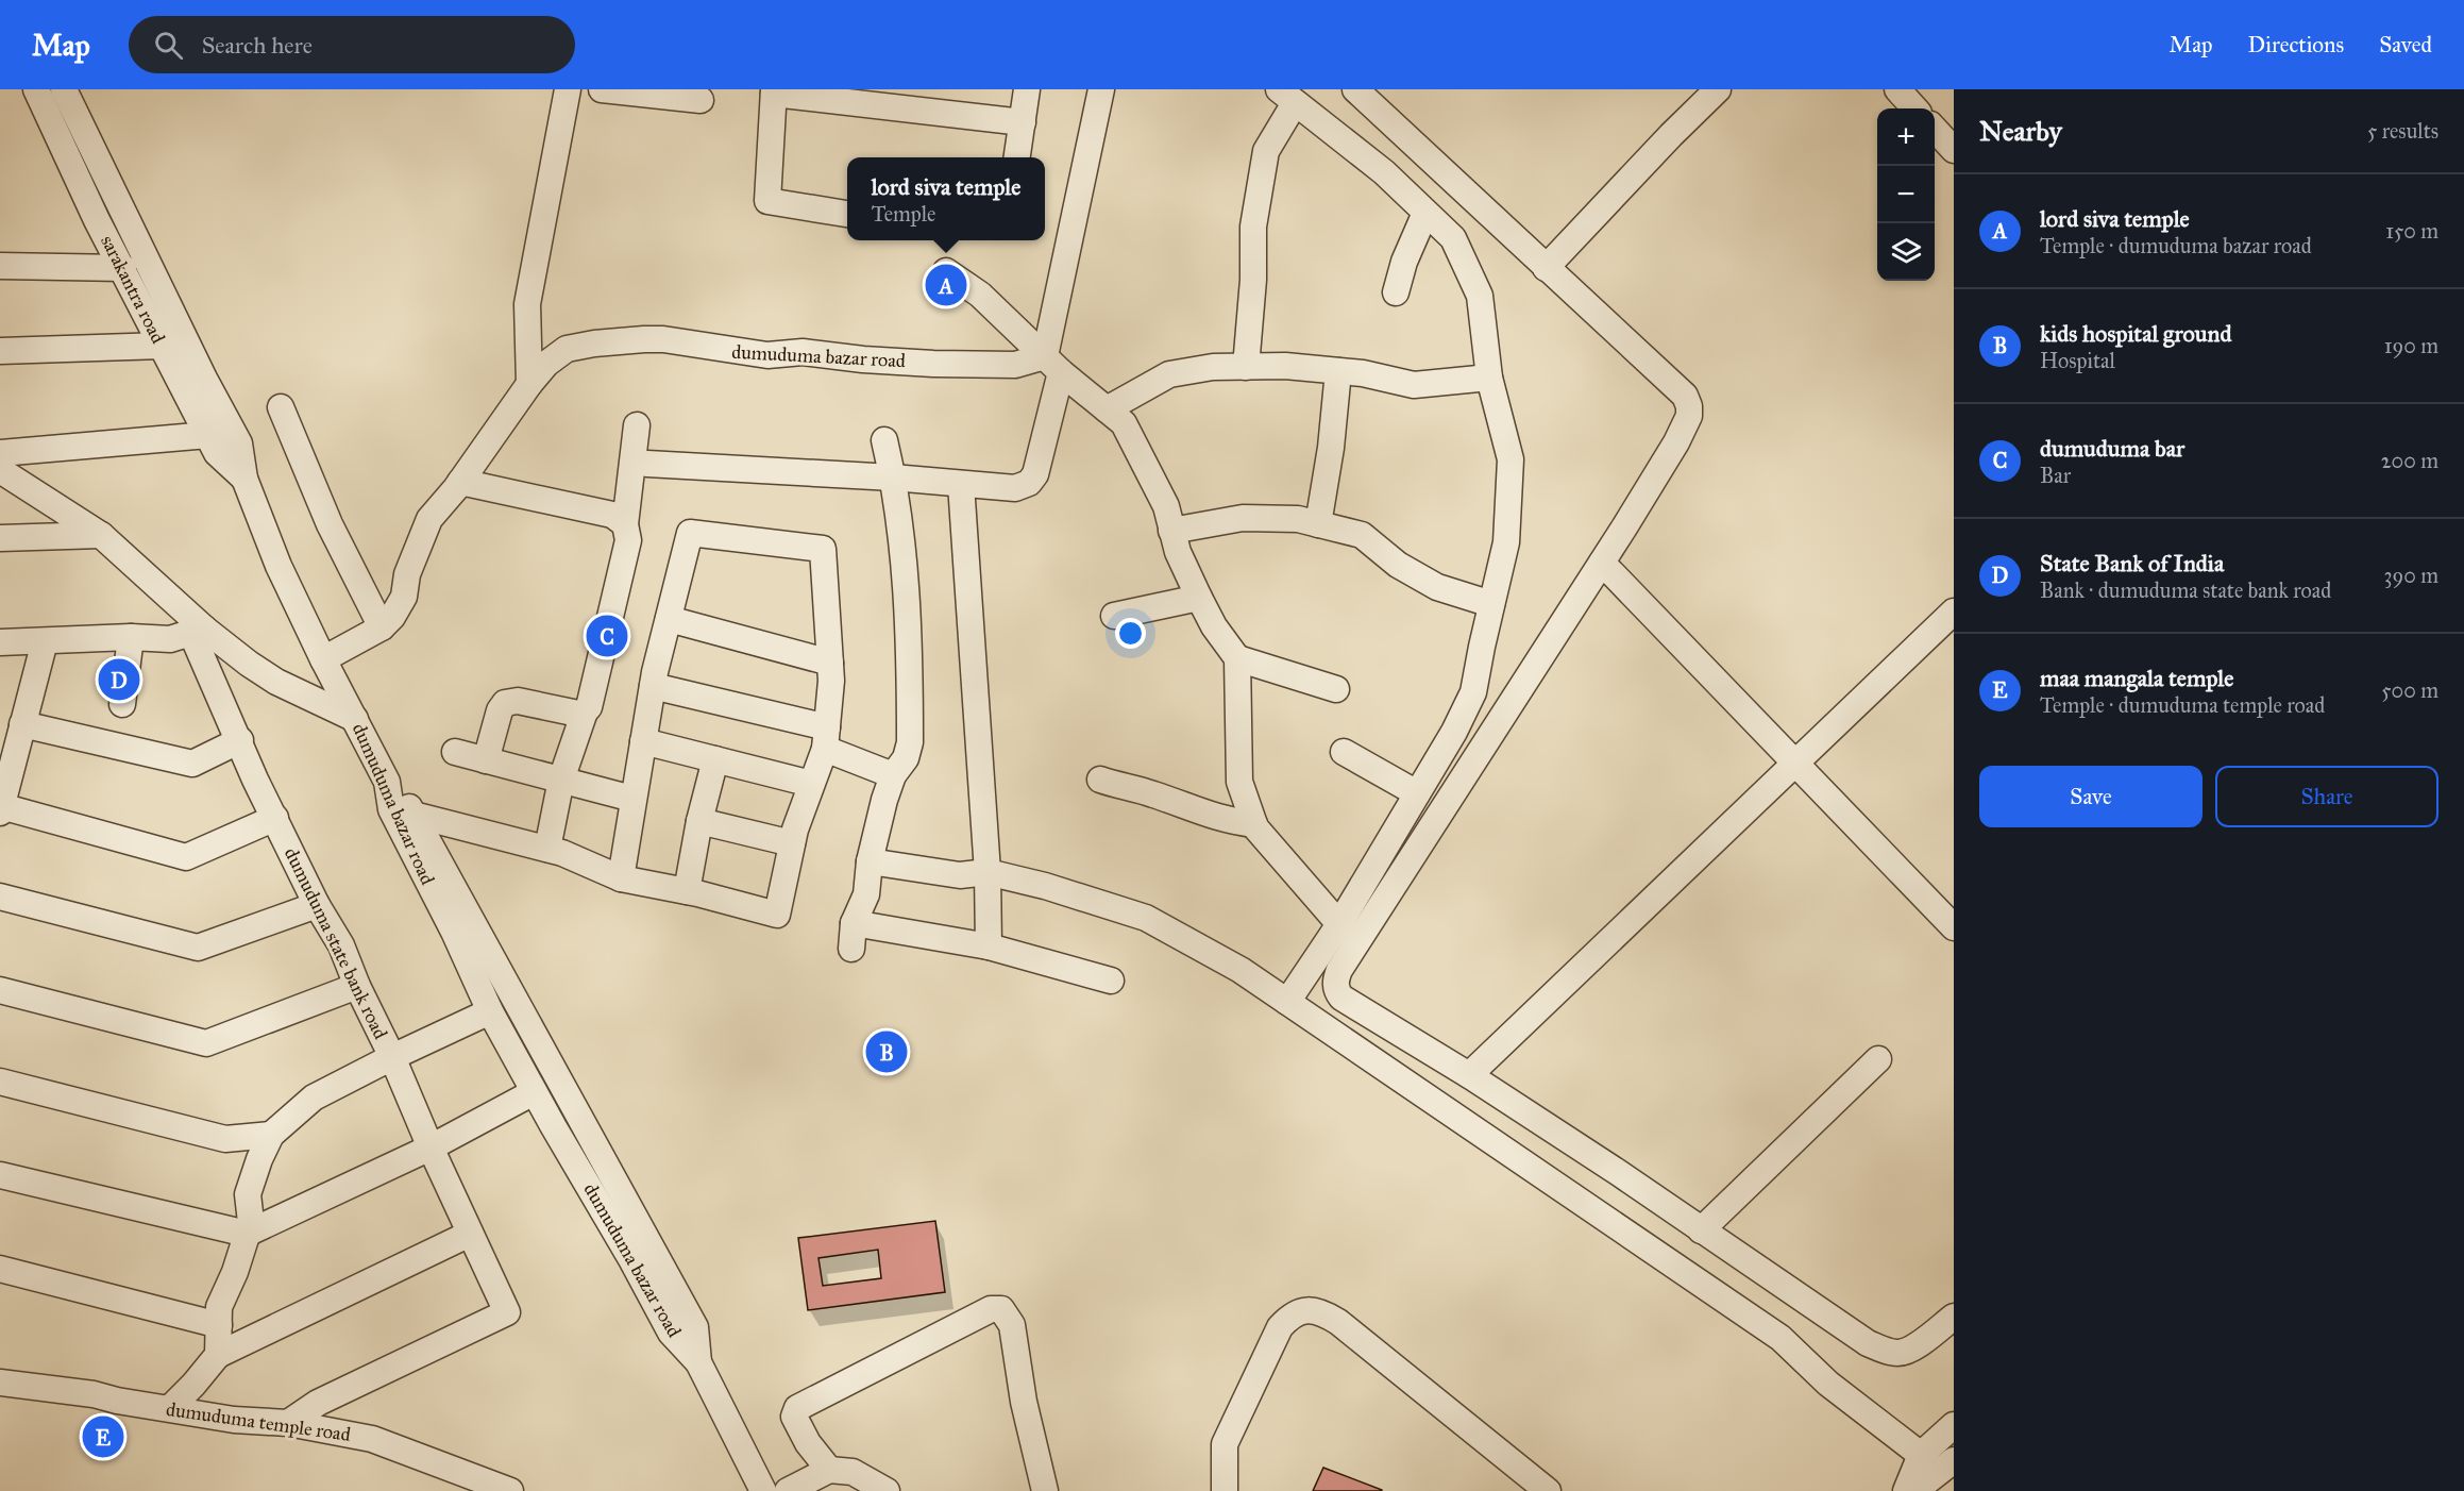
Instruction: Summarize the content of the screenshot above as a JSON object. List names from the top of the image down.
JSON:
{
  "streets": {
    "street": [
      "sarakantra road",
      "dumuduma bazar road",
      "dumuduma state bank road",
      "dumuduma temple road"
    ]
  },
  "crossings": [
    ["sarakantra road", "dumuduma bazar road"]
  ],
  "page": {
    "header": "Map",
    "search": "Search here",
    "nav": ["Map", "Directions", "Saved"],
    "heading": ["Nearby", "5 results"],
    "map_buttons": ["+", "−"],
    "popup": ["lord siva temple", "Temple"],
    "list": [
      {
        "mark": "A",
        "name": "lord siva temple",
        "note": "Temple · dumuduma bazar road",
        "value": "150 m"
      },
      {
        "mark": "B",
        "name": "kids hospital ground",
        "note": "Hospital",
        "value": "190 m"
      },
      {
        "mark": "C",
        "name": "dumuduma bar",
        "note": "Bar",
        "value": "200 m"
      },
      {
        "mark": "D",
        "name": "State Bank of India",
        "note": "Bank · dumuduma state bank road",
        "value": "390 m"
      },
      {
        "mark": "E",
        "name": "maa mangala temple",
        "note": "Temple · dumuduma temple road",
        "value": "500 m"
      }
    ],
    "pins": [
      "A",
      "C",
      "D",
      "B",
      "E"
    ],
    "buttons": ["Save", "Share"]
  }
}
